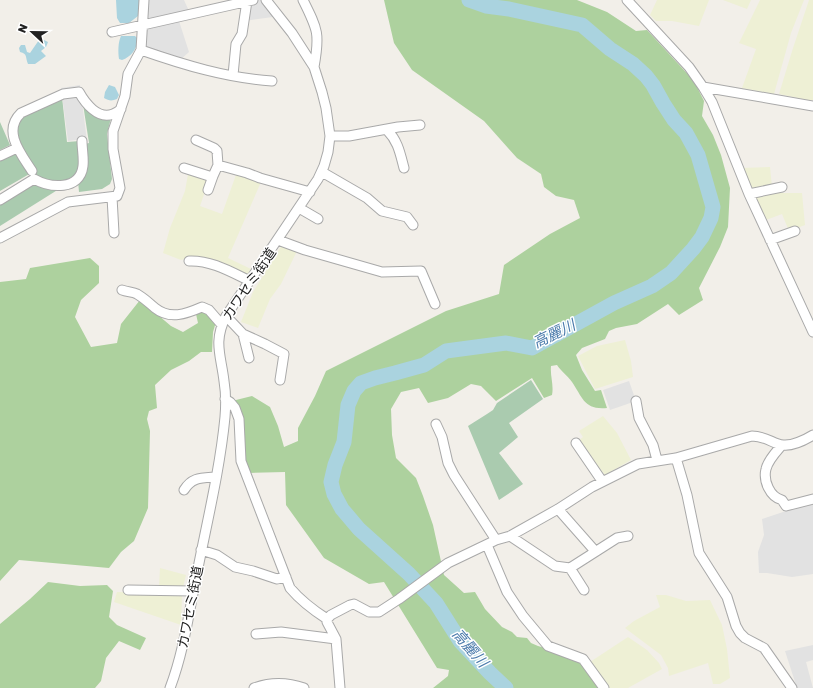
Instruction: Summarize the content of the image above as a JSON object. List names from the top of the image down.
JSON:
{
  "streets": {
    "street": ["カワセミ街道"]
  },
  "water": ["高麗川"],
  "north": "left"
}
